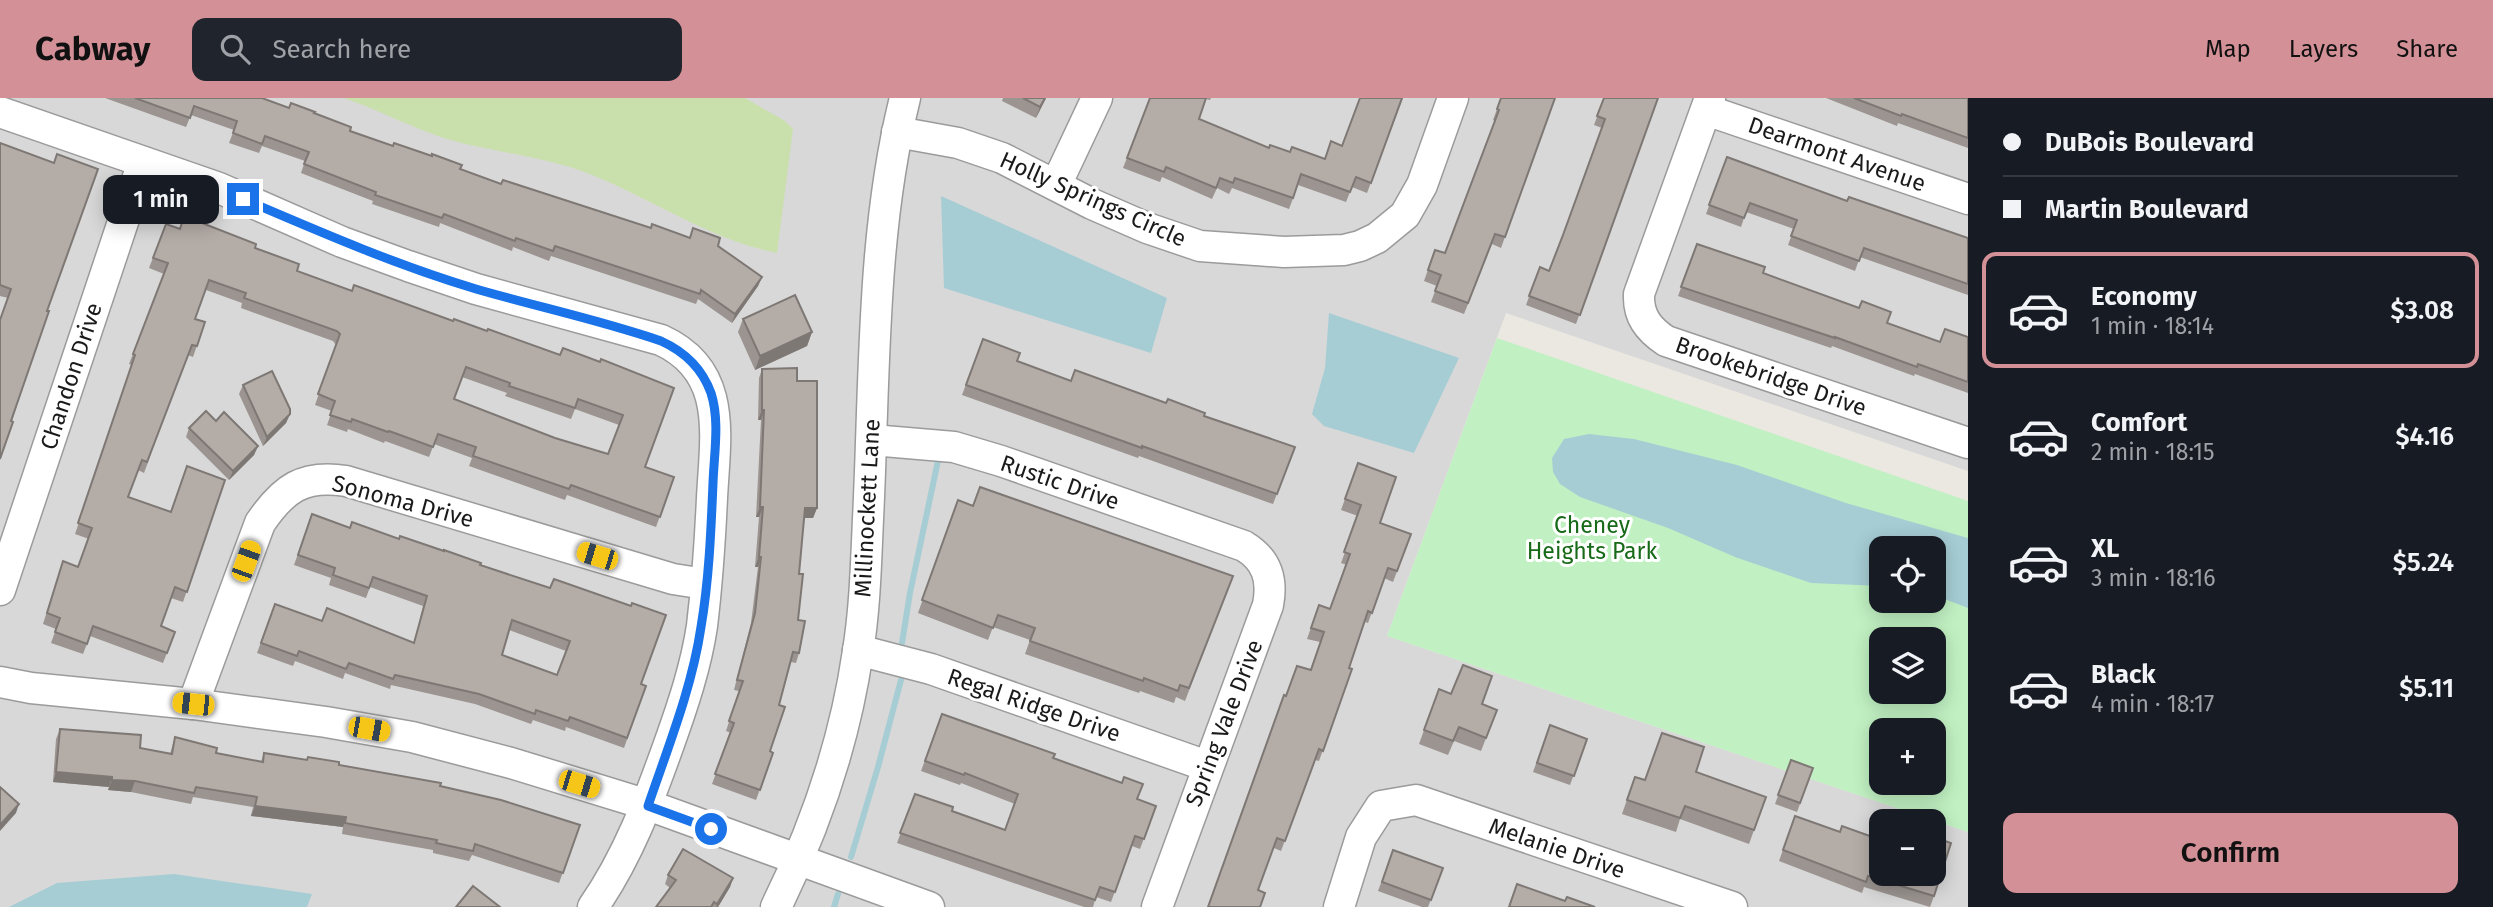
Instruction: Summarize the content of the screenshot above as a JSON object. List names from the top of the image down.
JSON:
{
  "streets": {
    "street": [
      "Dearmont Avenue",
      "Holly Springs Circle",
      "Chandon Drive",
      "Brookebridge Drive",
      "Rustic Drive",
      "Sonoma Drive",
      "Millinockett Lane",
      "Regal Ridge Drive",
      "Spring Vale Drive",
      "Melanie Drive"
    ]
  },
  "crossings": [
    ["Dearmont Avenue", "Brookebridge Drive"],
    ["Holly Springs Circle", "Millinockett Lane"],
    ["Rustic Drive", "Millinockett Lane"],
    ["Rustic Drive", "Spring Vale Drive"],
    ["Millinockett Lane", "Regal Ridge Drive"],
    ["Regal Ridge Drive", "Spring Vale Drive"]
  ],
  "parks": ["Cheney Heights Park"],
  "page": {
    "header": "Cabway",
    "search": "Search here",
    "nav": ["Map", "Layers", "Share"],
    "banner": ["DuBois Boulevard", "Martin Boulevard"],
    "bubble": "1 min",
    "list": [
      {
        "name": "Economy",
        "note": "1 min · 18:14",
        "value": "$3.08"
      },
      {
        "name": "Comfort",
        "note": "2 min · 18:15",
        "value": "$4.16"
      },
      {
        "name": "XL",
        "note": "3 min · 18:16",
        "value": "$5.24"
      },
      {
        "name": "Black",
        "note": "4 min · 18:17",
        "value": "$5.11"
      }
    ],
    "map_buttons": ["+", "−"],
    "buttons": "Confirm"
  }
}
